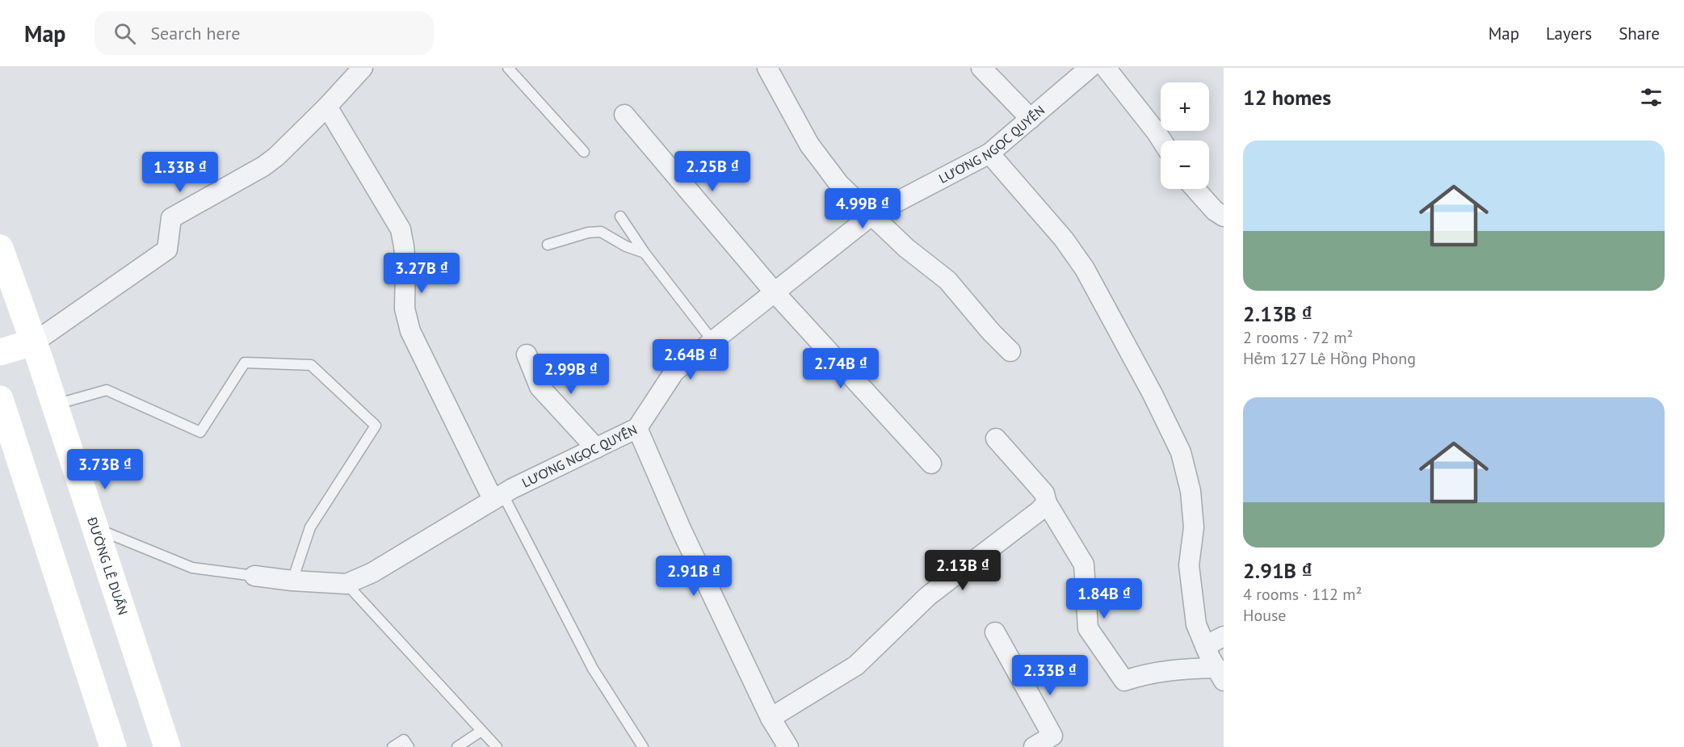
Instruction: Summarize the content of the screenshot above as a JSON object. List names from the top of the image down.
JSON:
{
  "streets": {
    "main road": ["ĐƯỜNG LÊ DUẨN"],
    "street": ["LƯƠNG NGỌC QUYẾN"]
  },
  "page": {
    "header": "Map",
    "search": "Search here",
    "nav": ["Map", "Layers", "Share"],
    "heading": "12 homes",
    "map_buttons": ["+", "−"],
    "list": [
      {
        "name": "2.13B ₫",
        "note": "2 rooms · 72 m² · Hẻm 127 Lê Hồng Phong"
      },
      {
        "name": "2.91B ₫",
        "note": "4 rooms · 112 m² · House"
      }
    ],
    "price": [
      "2.25B ₫",
      "1.33B ₫",
      "4.99B ₫",
      "3.27B ₫",
      "2.64B ₫",
      "2.74B ₫",
      "2.99B ₫",
      "3.73B ₫",
      "2.13B ₫",
      "2.91B ₫",
      "1.84B ₫",
      "2.33B ₫"
    ]
  }
}
